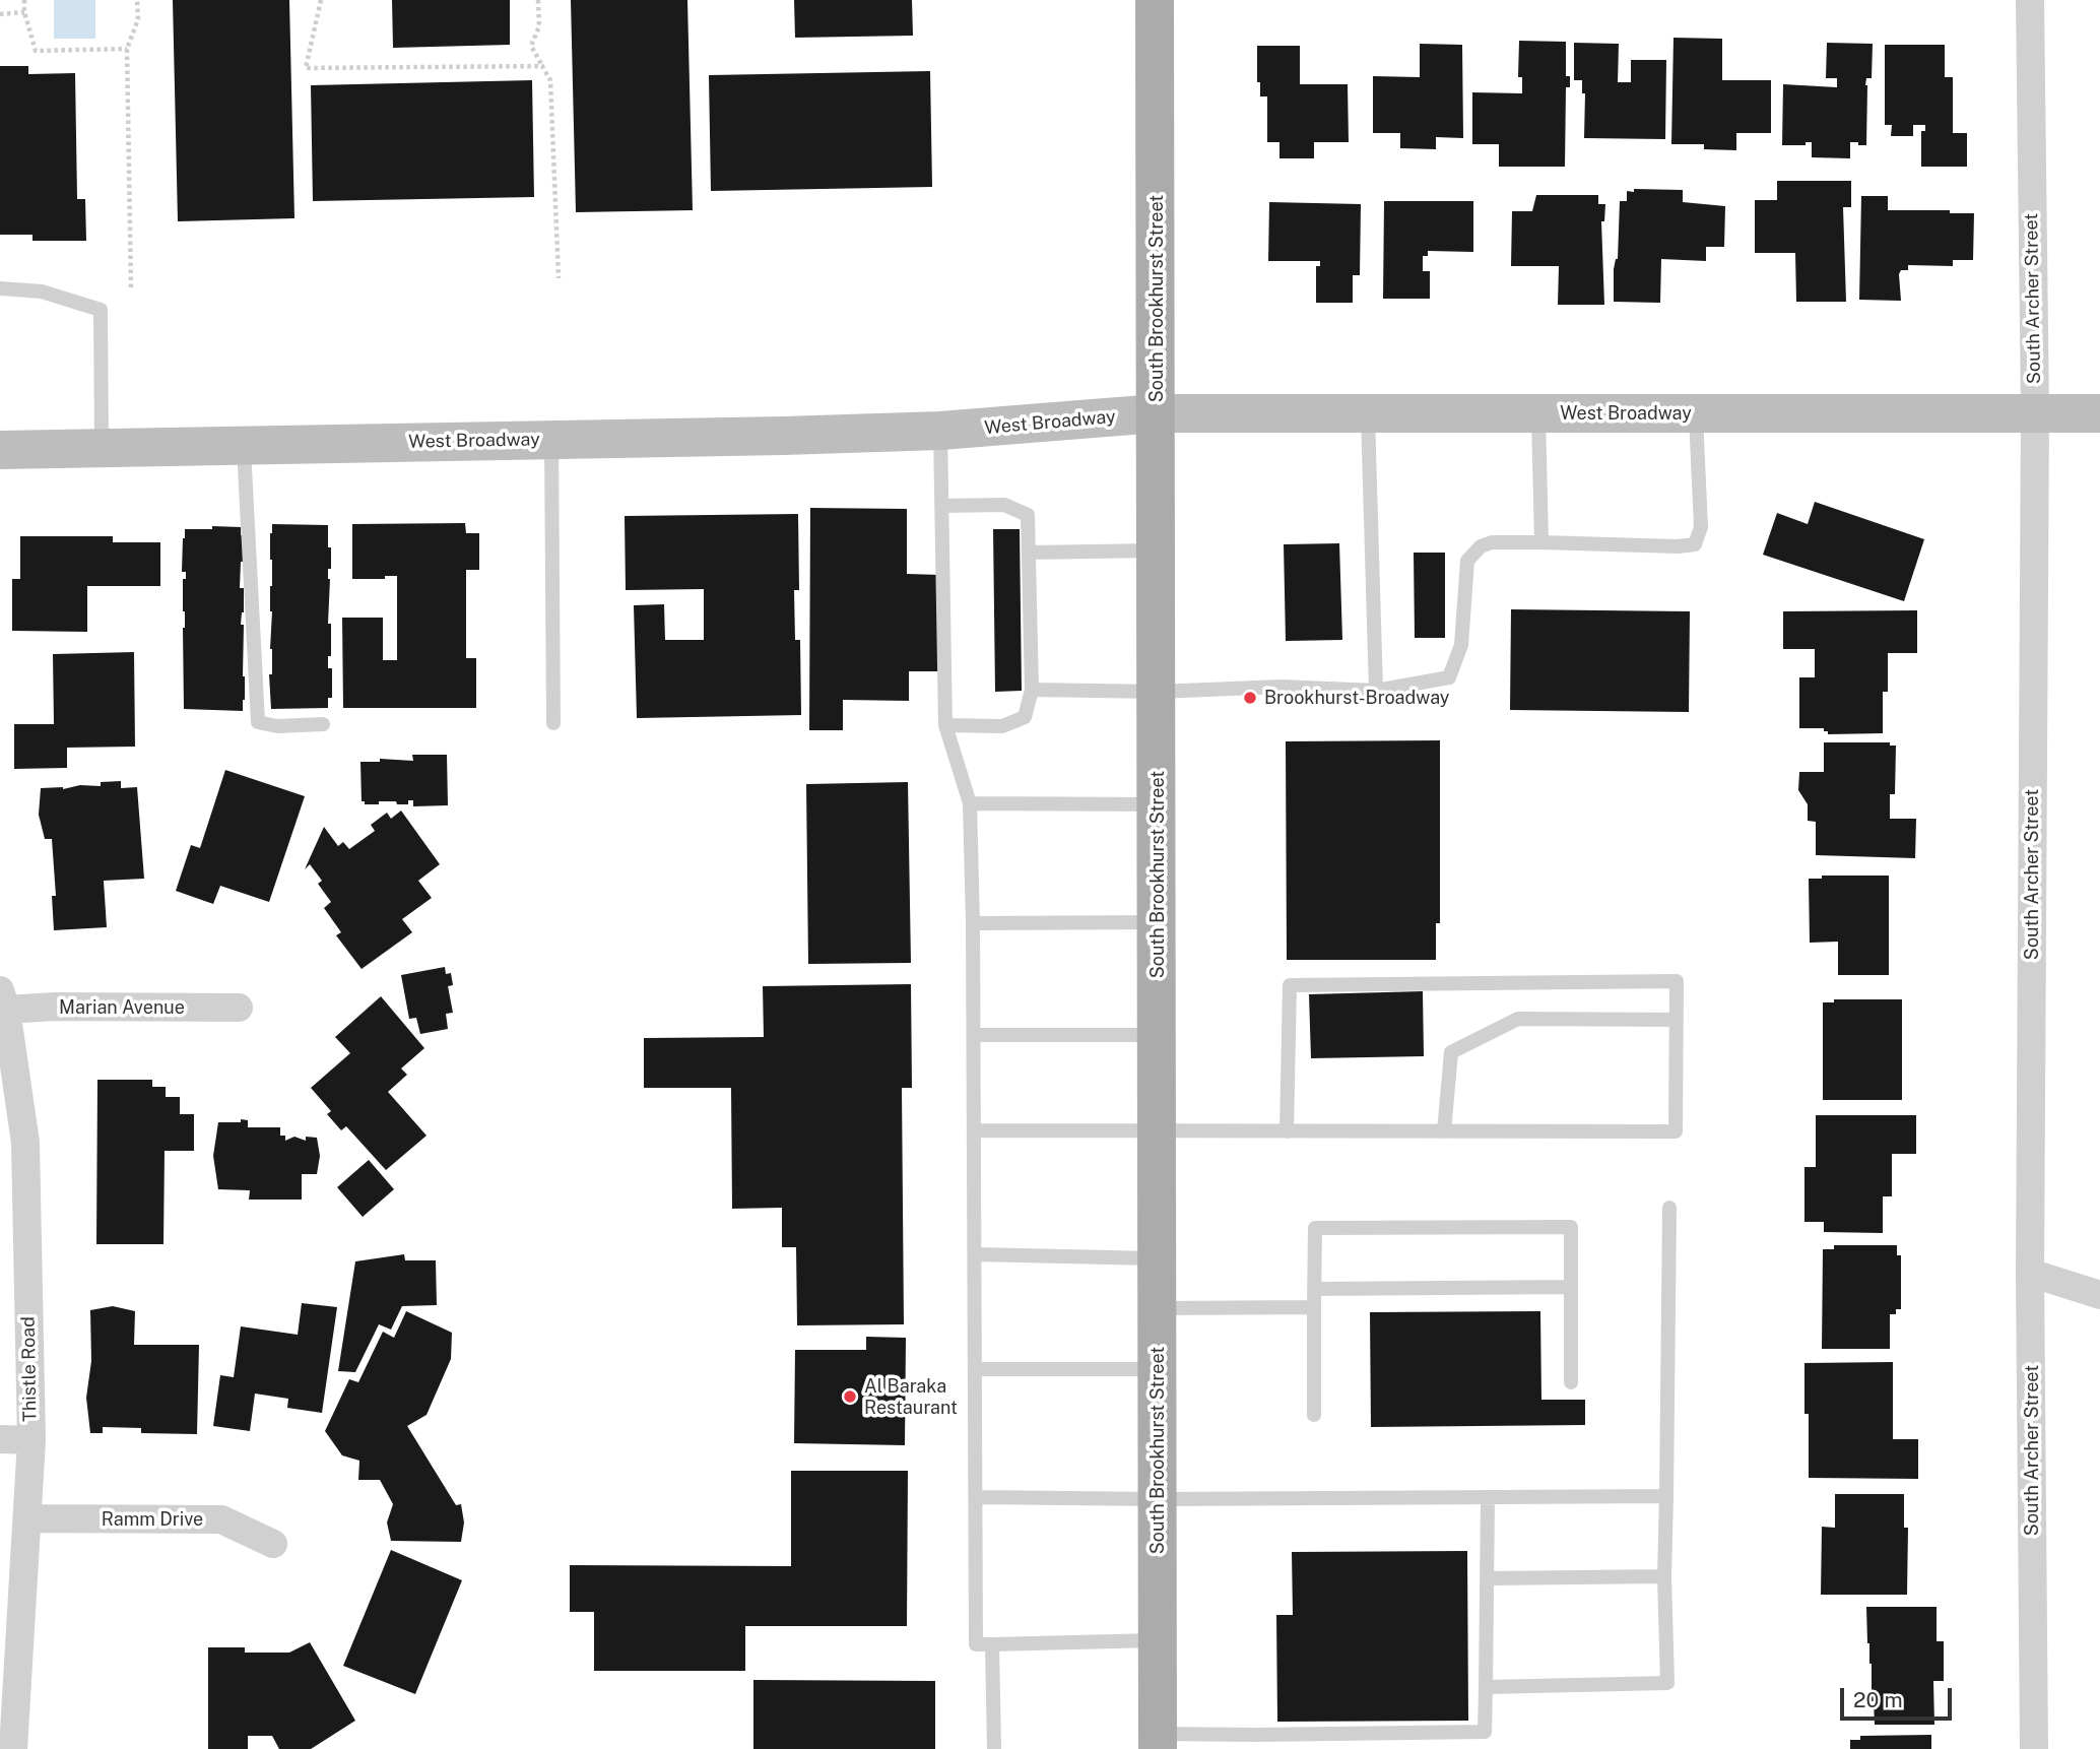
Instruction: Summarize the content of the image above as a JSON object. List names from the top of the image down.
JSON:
{
  "streets": {
    "main road": ["South Brookhurst Street", "West Broadway"],
    "street": [
      "South Archer Street",
      "Marian Avenue",
      "Thistle Road",
      "Ramm Drive"
    ]
  },
  "crossings": [
    ["South Brookhurst Street", "West Broadway"],
    ["South Archer Street", "West Broadway"],
    ["Marian Avenue", "Thistle Road"],
    ["Thistle Road", "Ramm Drive"]
  ],
  "places": ["Brookhurst-Broadway", "Al Baraka Restaurant"],
  "scale_bar": "20 m"
}
